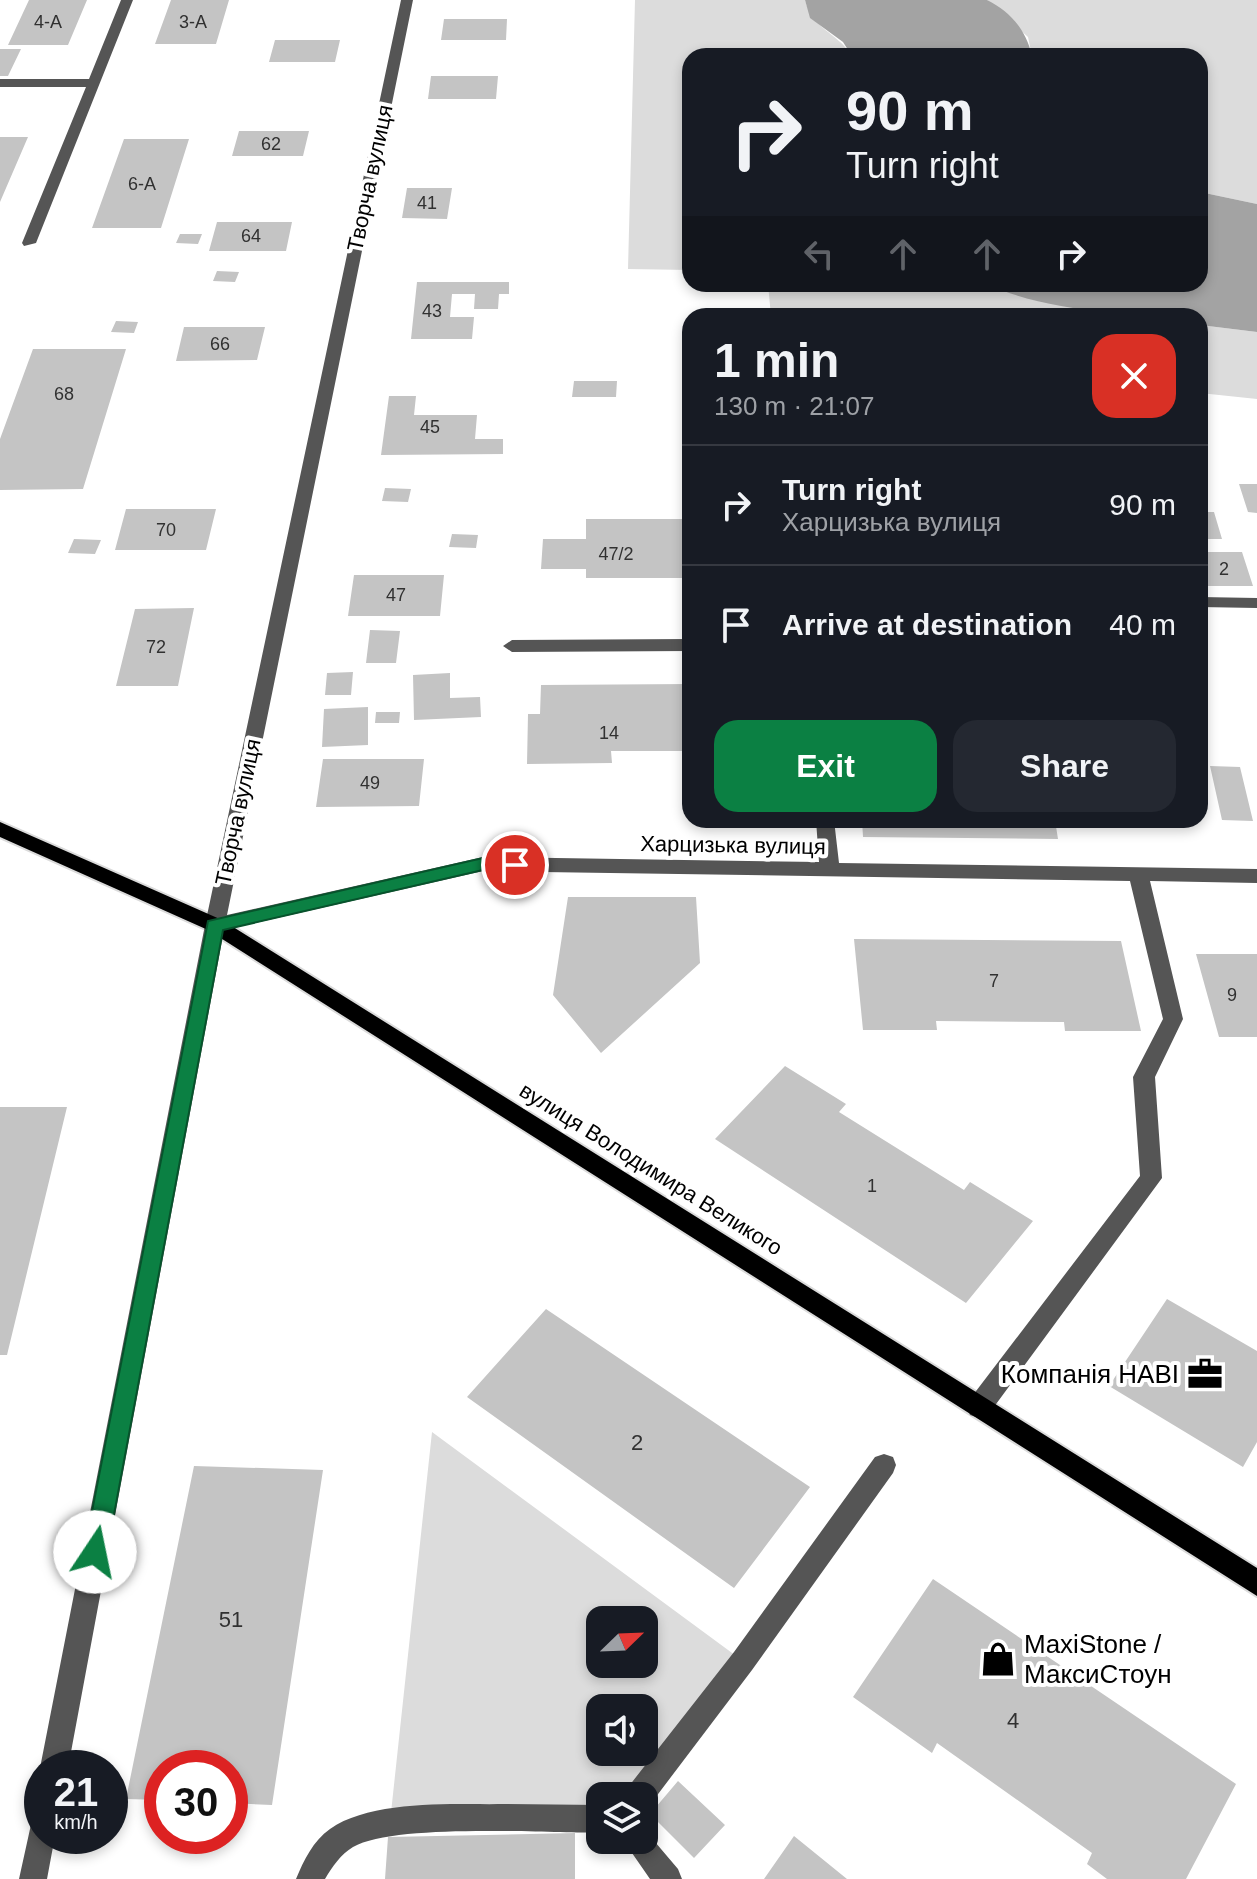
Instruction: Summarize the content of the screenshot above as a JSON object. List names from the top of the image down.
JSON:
{
  "streets": {
    "main road": ["вулиця Володимира Великого"],
    "street": ["Творча вулиця", "Харцизька вулиця"]
  },
  "crossings": [
    ["Творча вулиця", "Харцизька вулиця"],
    ["Творча вулиця", "вулиця Володимира Великого"],
    ["Харцизька вулиця", "вулиця Володимира Великого"]
  ],
  "places": {
    "office": ["Компанія НАВІ"],
    "shop": ["MaxiStone / МаксиСтоун"]
  },
  "house_numbers": [
    "4-А",
    "3-А",
    "62",
    "6-А",
    "41",
    "64",
    "43",
    "66",
    "68",
    "45",
    "70",
    "47/2",
    "2",
    "47",
    "72",
    "14",
    "49",
    "7",
    "9",
    "1",
    "2",
    "51",
    "4"
  ],
  "north": "top right",
  "page": {
    "turn": ["90 m", "Turn right"],
    "heading": ["1 min", "130 m · 21:07"],
    "list": [
      {
        "name": "Turn right",
        "note": "Харцизька вулиця",
        "value": "90 m"
      },
      {
        "name": "Arrive at destination",
        "value": "40 m"
      }
    ],
    "buttons": ["Exit", "Share"],
    "speed": "21 km/h",
    "limit": "30"
  }
}
